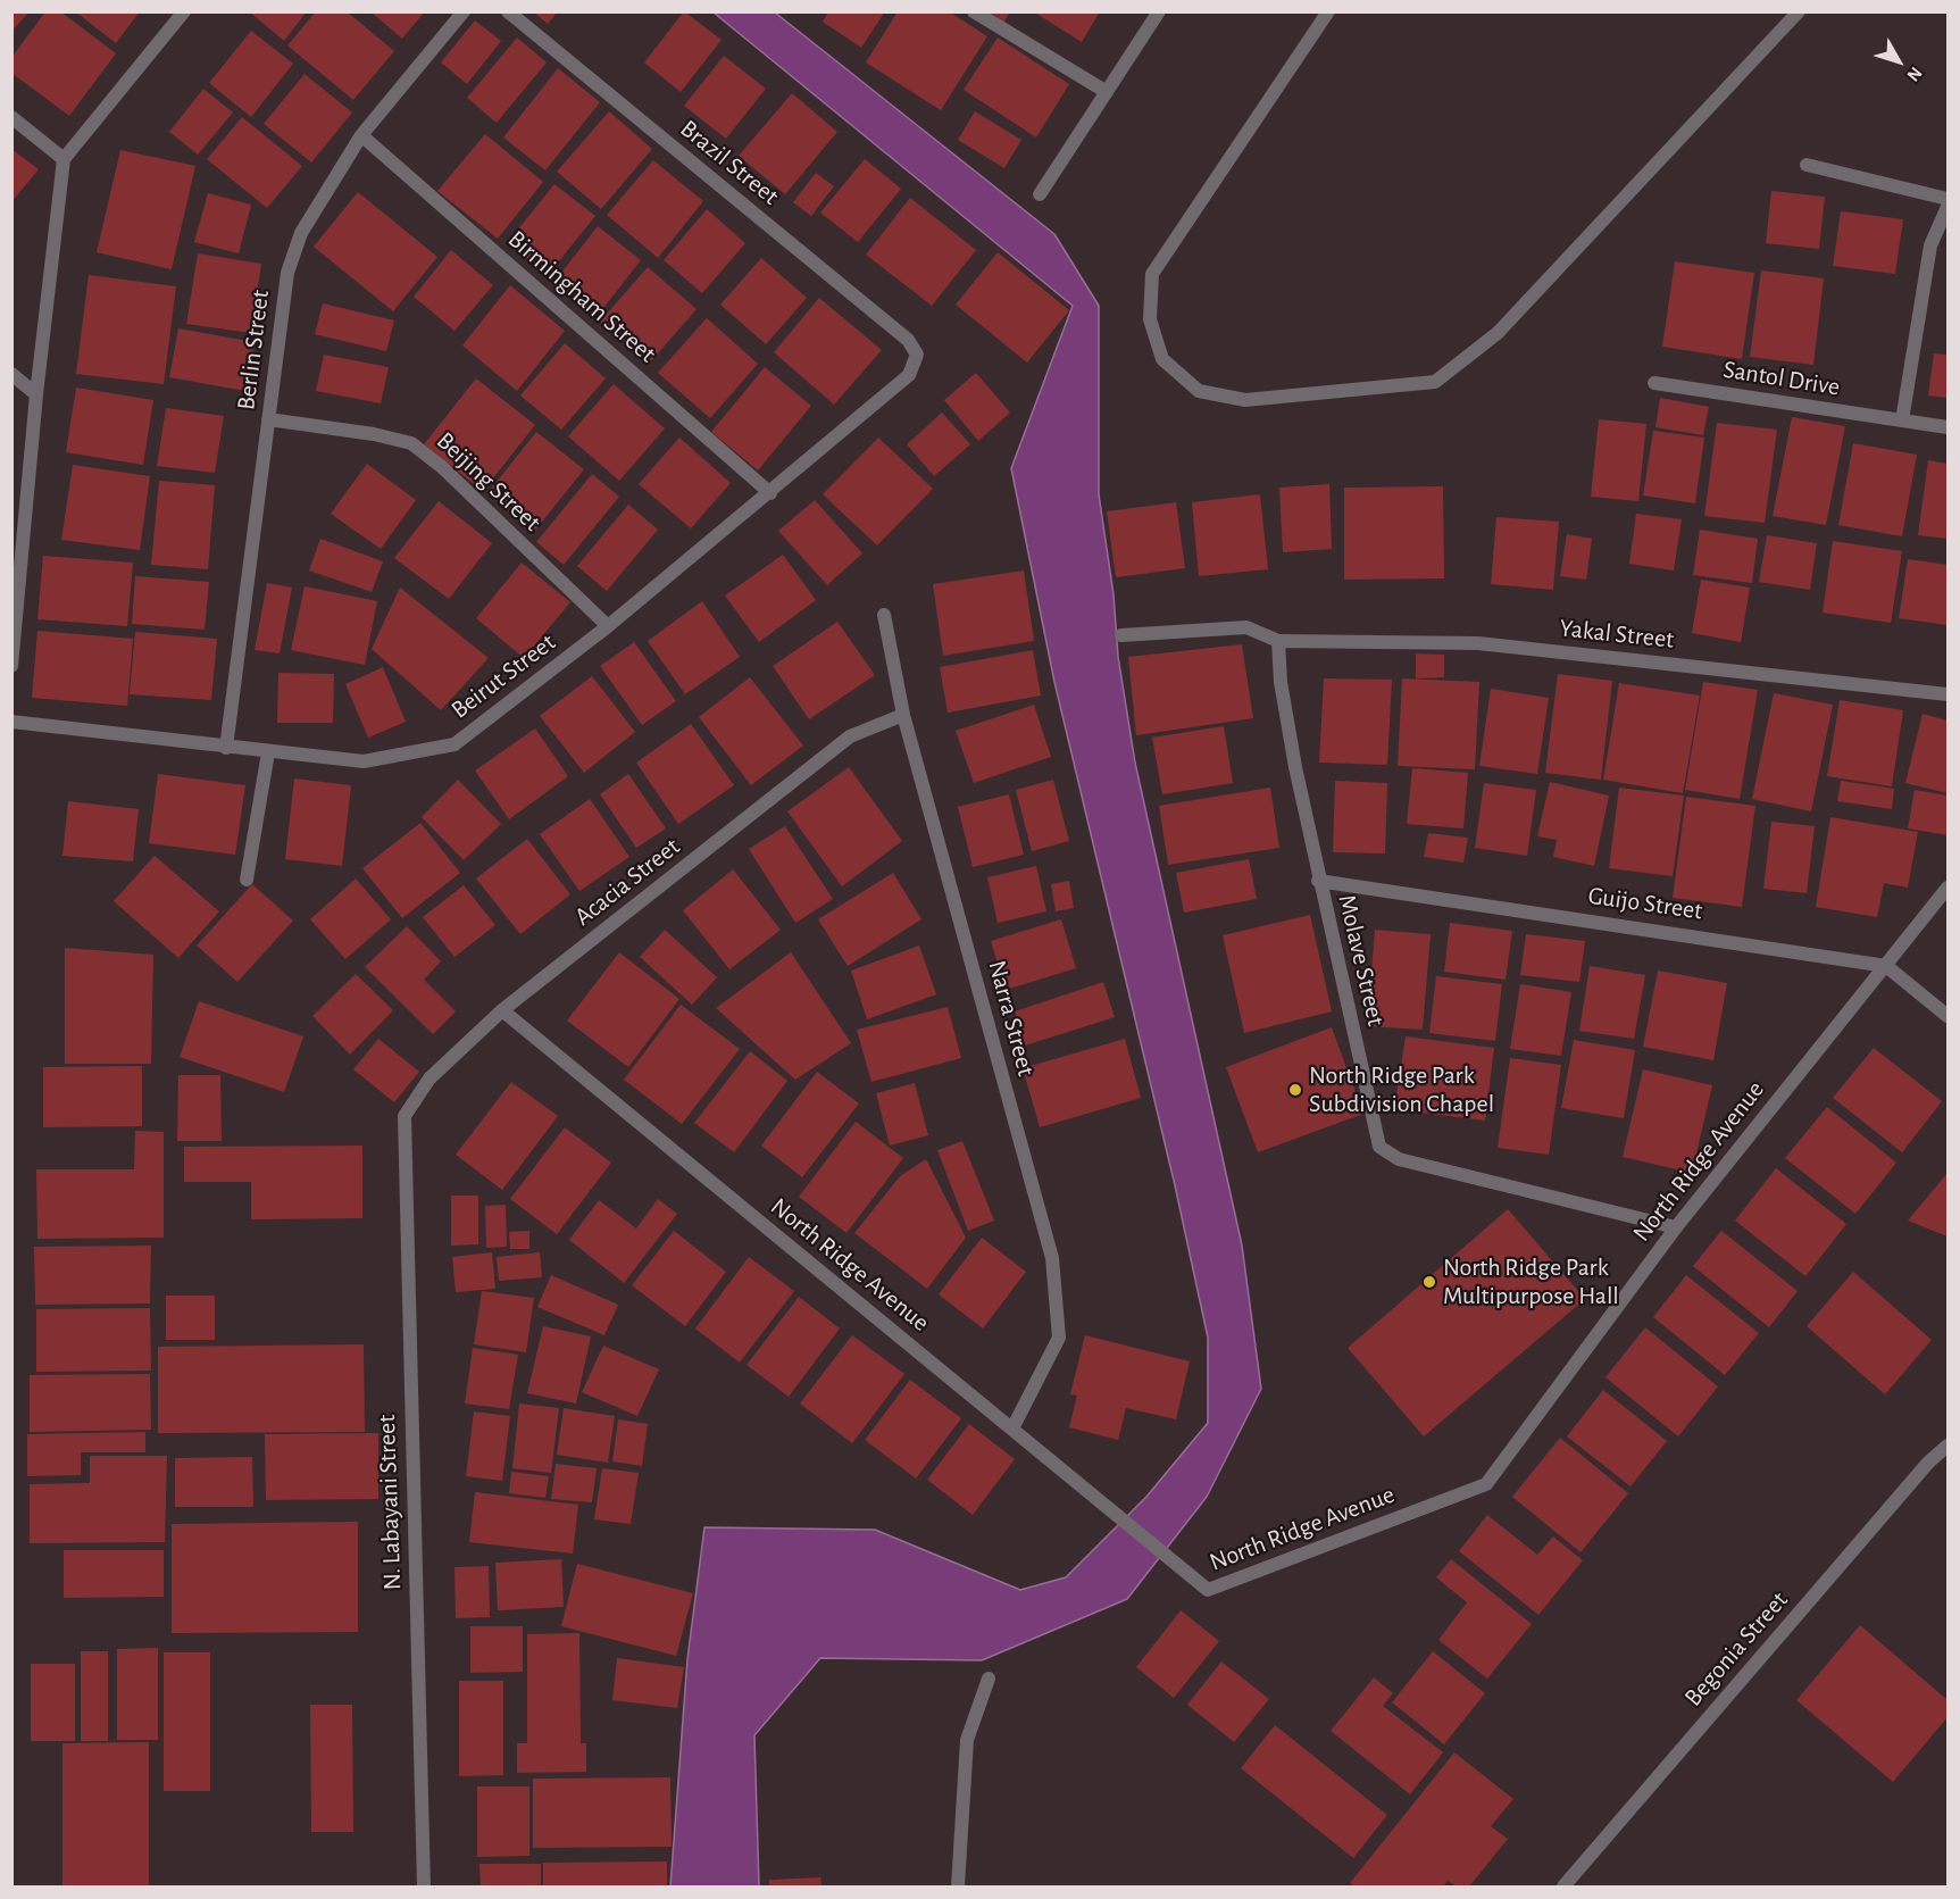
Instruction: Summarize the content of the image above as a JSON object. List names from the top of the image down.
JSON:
{
  "streets": {
    "street": [
      "Brazil Street",
      "Birmingham Street",
      "Berlin Street",
      "Santol Drive",
      "Beijing Street",
      "Yakal Street",
      "Beirut Street",
      "Acacia Street",
      "Guijo Street",
      "Molave Street",
      "Narra Street",
      "North Ridge Avenue",
      "N. Labayani Street",
      "Begonia Street"
    ]
  },
  "crossings": [
    ["Brazil Street", "Beirut Street"],
    ["Birmingham Street", "Berlin Street"],
    ["Birmingham Street", "Beirut Street"],
    ["Berlin Street", "Beijing Street"],
    ["Berlin Street", "Beirut Street"],
    ["Beijing Street", "Beirut Street"],
    ["Yakal Street", "Molave Street"],
    ["Acacia Street", "Narra Street"],
    ["Acacia Street", "North Ridge Avenue"],
    ["Acacia Street", "N. Labayani Street"],
    ["Guijo Street", "Molave Street"],
    ["Guijo Street", "North Ridge Avenue"],
    ["Molave Street", "North Ridge Avenue"],
    ["Narra Street", "North Ridge Avenue"]
  ],
  "places": ["North Ridge Park Subdivision Chapel", "North Ridge Park Multipurpose Hall"],
  "north": "bottom right"
}
